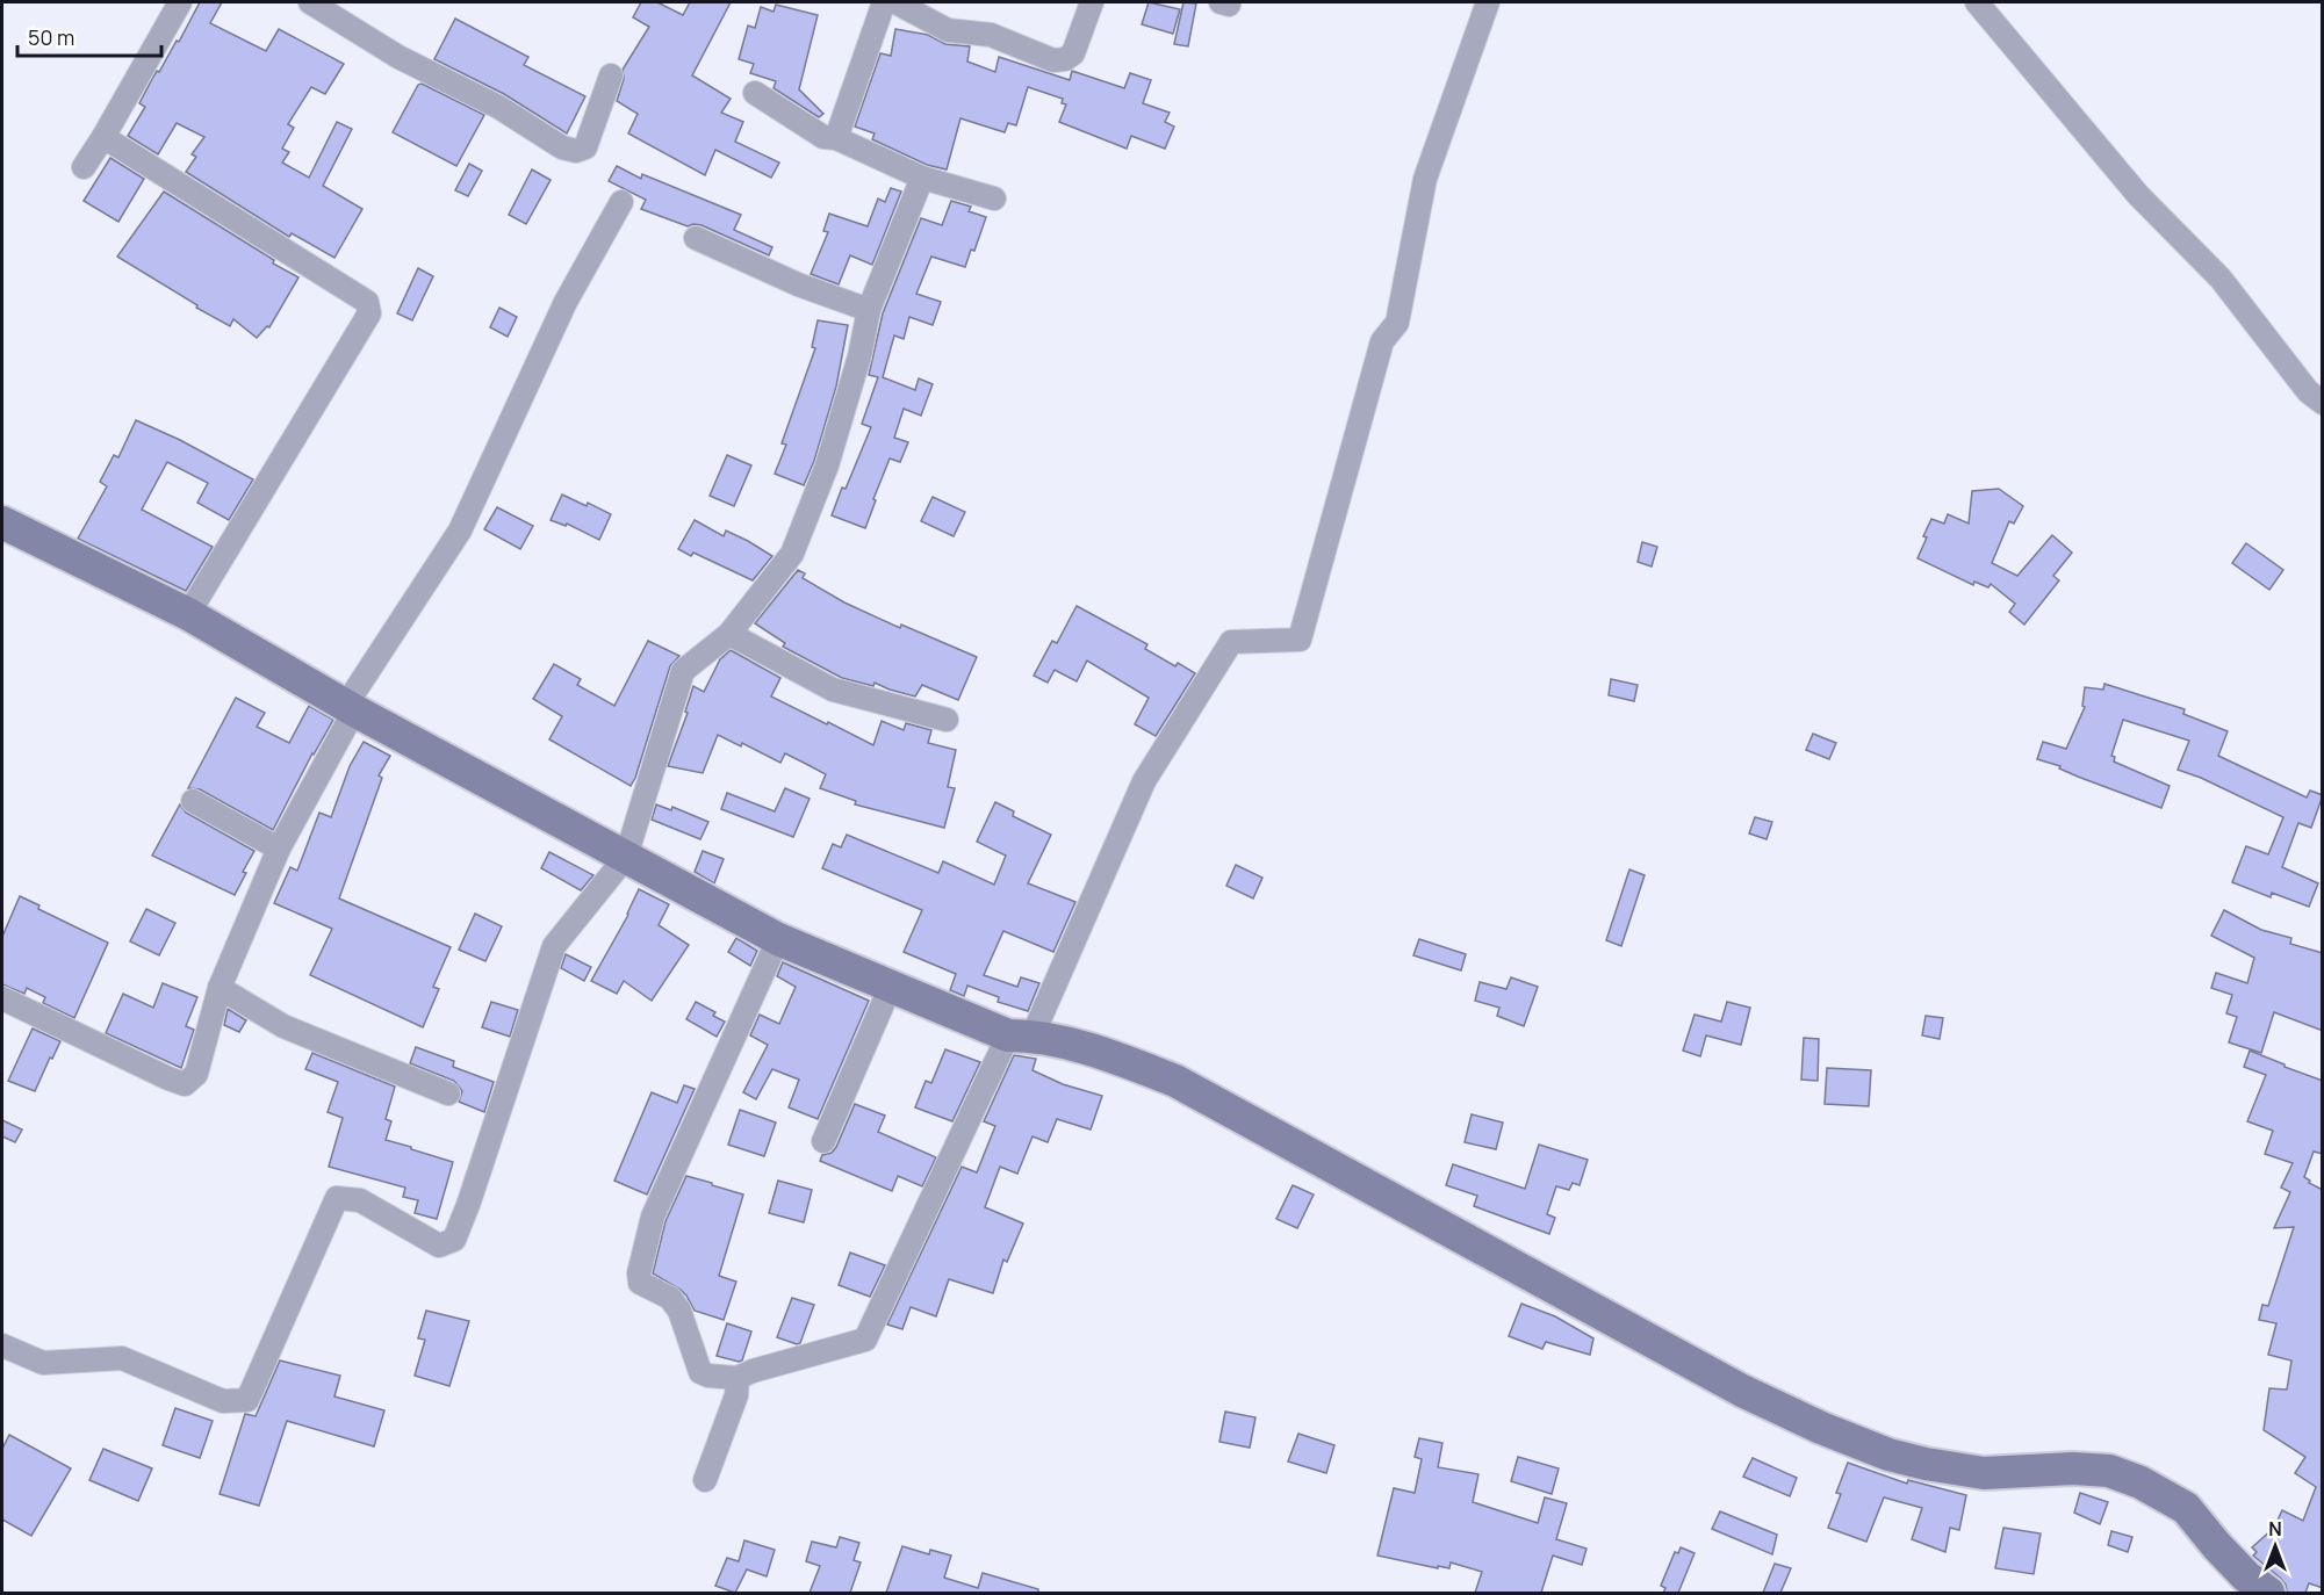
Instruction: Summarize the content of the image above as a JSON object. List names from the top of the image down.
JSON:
{
  "scale_bar": "50 m",
  "north": "top"
}
